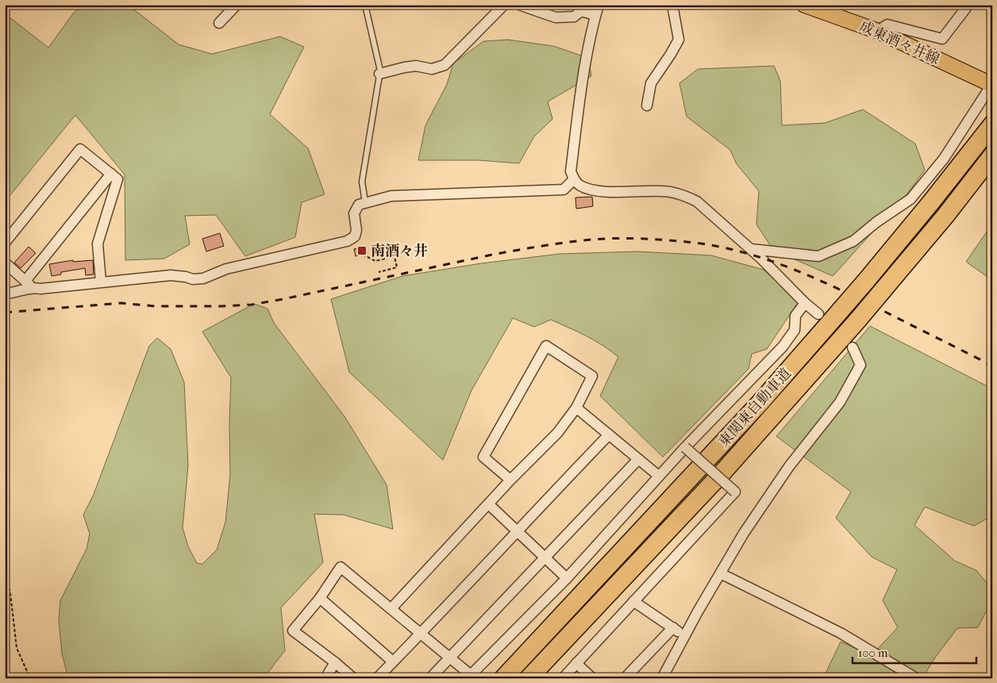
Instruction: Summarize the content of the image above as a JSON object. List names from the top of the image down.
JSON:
{
  "streets": {
    "highway": ["東関東自動車道"],
    "main road": ["成東酒々井線"]
  },
  "places": {
    "transit": ["南酒々井"]
  },
  "scale_bar": "100 m"
}
